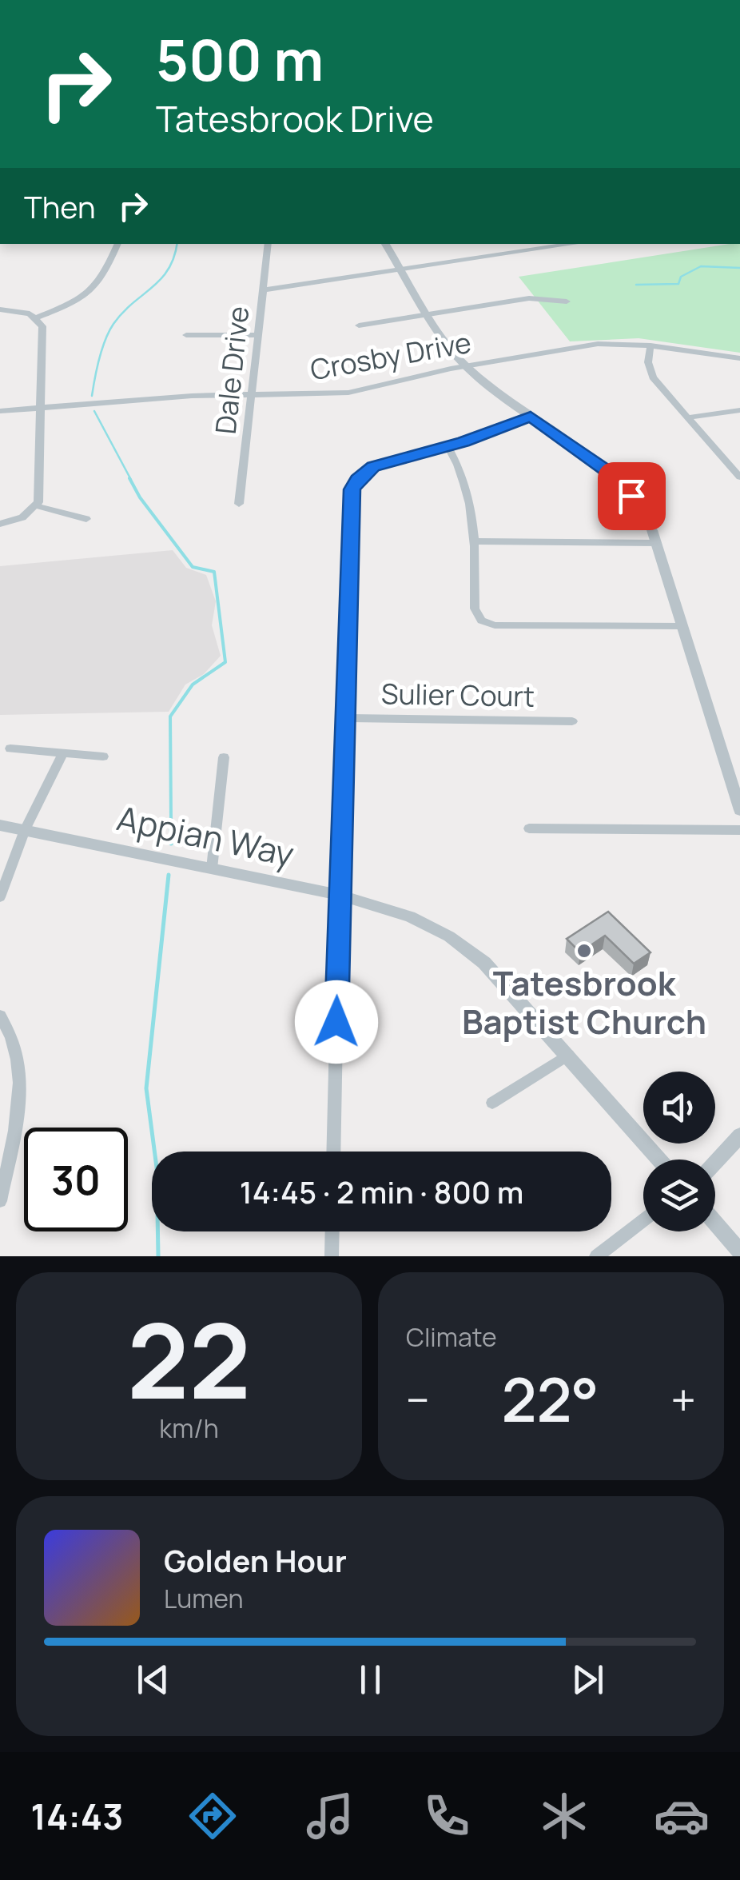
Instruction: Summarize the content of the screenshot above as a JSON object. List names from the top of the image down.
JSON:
{
  "streets": {
    "street": [
      "Crosby Drive",
      "Dale Drive",
      "Sulier Court",
      "Appian Way"
    ]
  },
  "crossings": [
    ["Crosby Drive", "Dale Drive"]
  ],
  "places": ["Tatesbrook Baptist Church"],
  "page": {
    "turn": ["500 m", "Tatesbrook Drive"],
    "then": "Then",
    "limit": "30",
    "trip": "14:45 · 2 min · 800 m",
    "tile": [
      ["22", "km/h"],
      "Climate"
    ],
    "heat": ["−", "22°", "+"],
    "song": ["Golden Hour", "Lumen"],
    "tabs": "14:43"
  }
}
